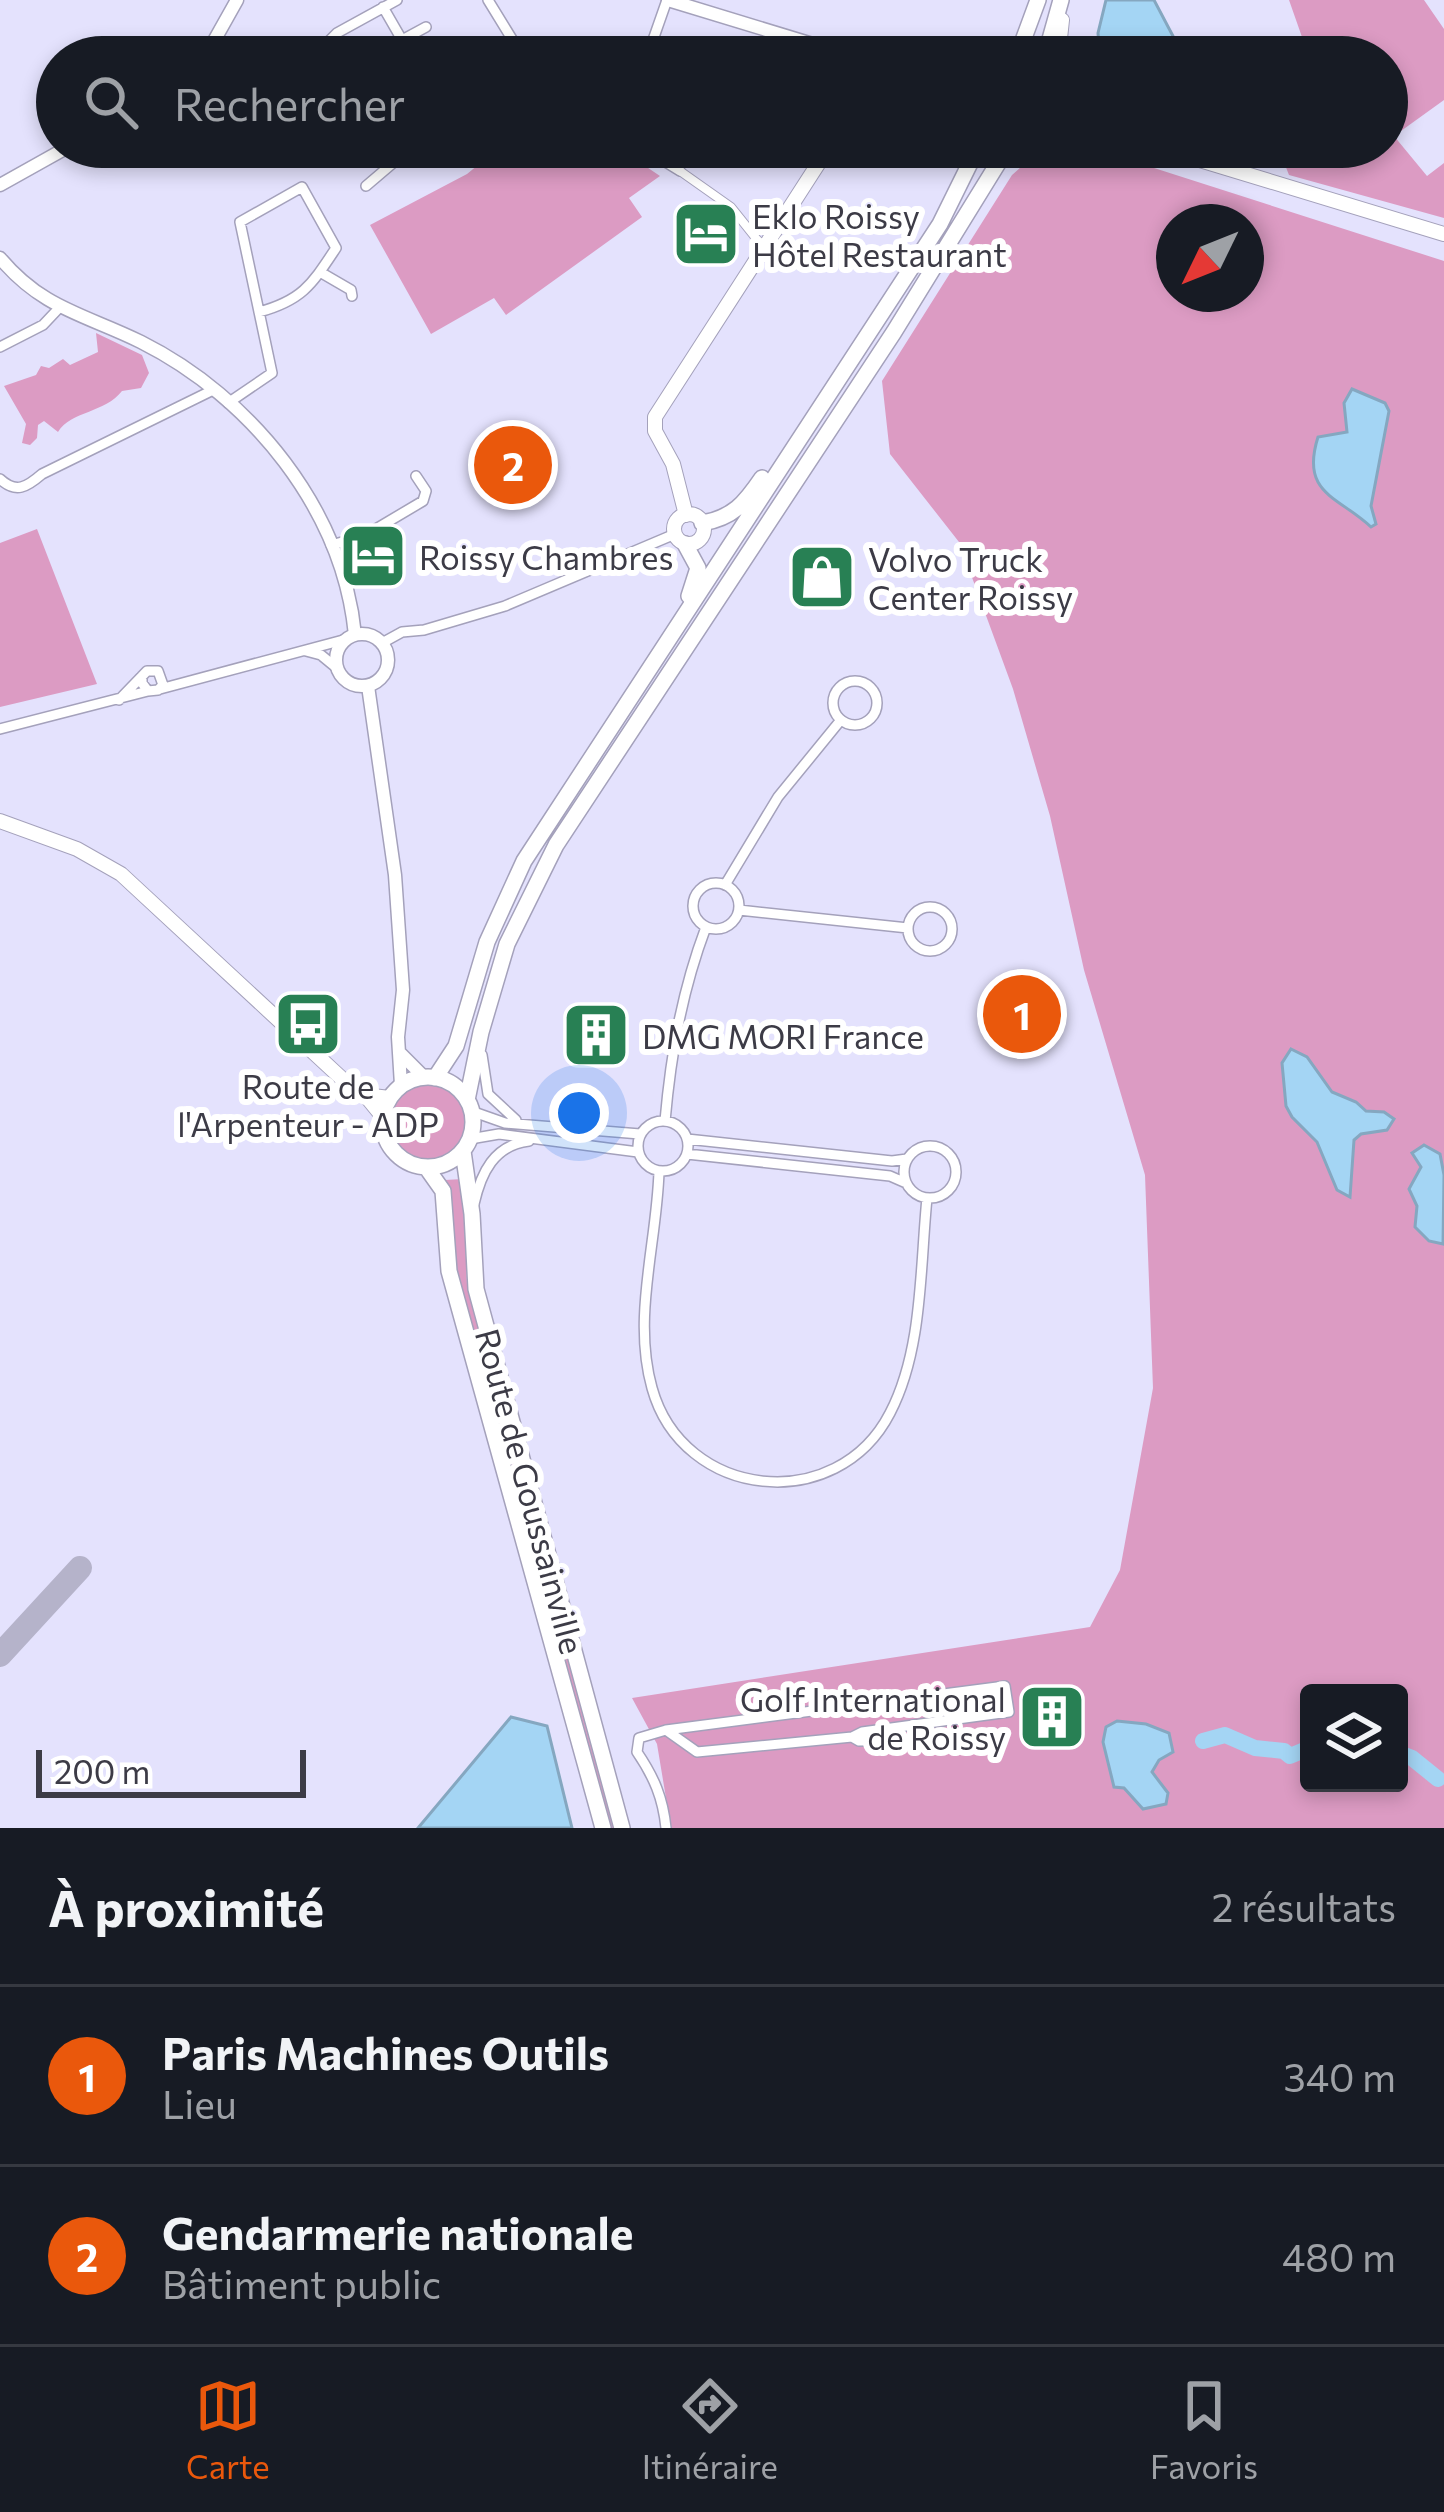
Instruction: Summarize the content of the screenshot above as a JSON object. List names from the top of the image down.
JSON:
{
  "streets": {
    "main road": ["Route de Goussainville"]
  },
  "places": {
    "hotel": ["Eklo Roissy Hôtel Restaurant", "Roissy Chambres"],
    "shop": ["Volvo Truck Center Roissy"],
    "bus stop": ["Route de l'Arpenteur - ADP"],
    "building": ["DMG MORI France", "Golf International de Roissy"]
  },
  "scale_bar": "200 m",
  "north": "bottom left",
  "page": {
    "search": "Rechercher",
    "pins": ["2", "1"],
    "scale": "200 m",
    "heading": ["À proximité", "2 résultats"],
    "list": [
      {
        "mark": "1",
        "name": "Paris Machines Outils",
        "note": "Lieu",
        "value": "340 m"
      },
      {
        "mark": "2",
        "name": "Gendarmerie nationale",
        "note": "Bâtiment public",
        "value": "480 m"
      }
    ],
    "nav": ["Carte", "Itinéraire", "Favoris"]
  }
}
